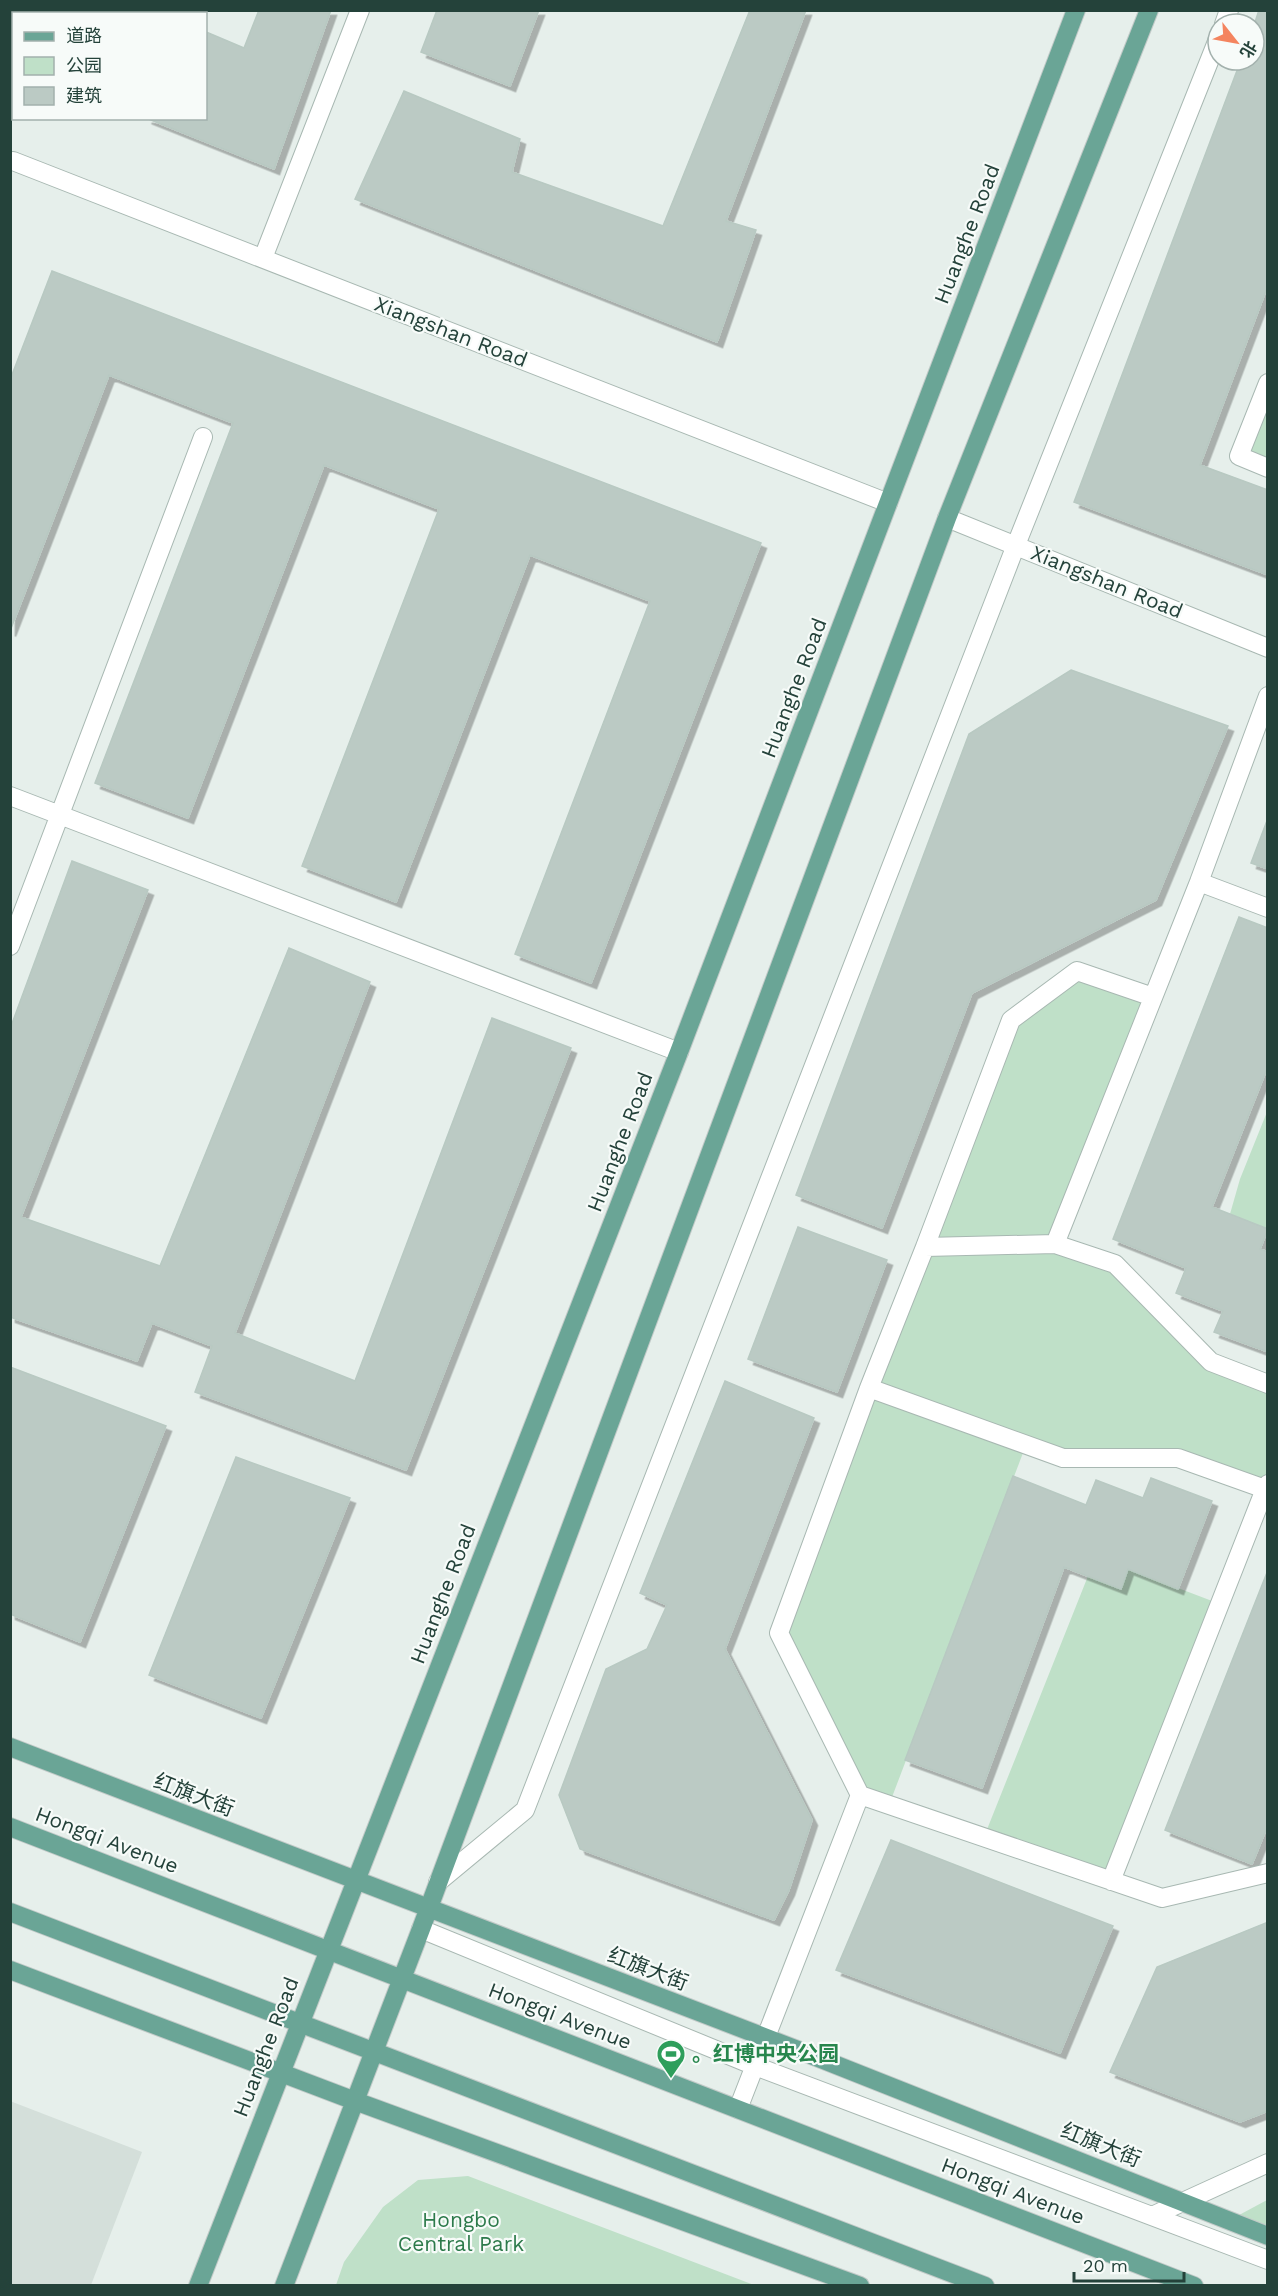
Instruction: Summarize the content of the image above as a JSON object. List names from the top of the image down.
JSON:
{
  "streets": {
    "main road": ["Huanghe Road", "红旗大街", "Hongqi Avenue"],
    "street": ["Xiangshan Road"]
  },
  "crossings": [
    ["Huanghe Road", "Xiangshan Road"],
    ["Huanghe Road", "红旗大街"],
    ["Huanghe Road", "Hongqi Avenue"]
  ],
  "parks": ["Hongbo Central Park"],
  "places": {
    "sports": ["。红博中央公园"]
  },
  "legend": ["道路", "公园", "建筑"],
  "scale_bar": "20 m",
  "north": "bottom right"
}
